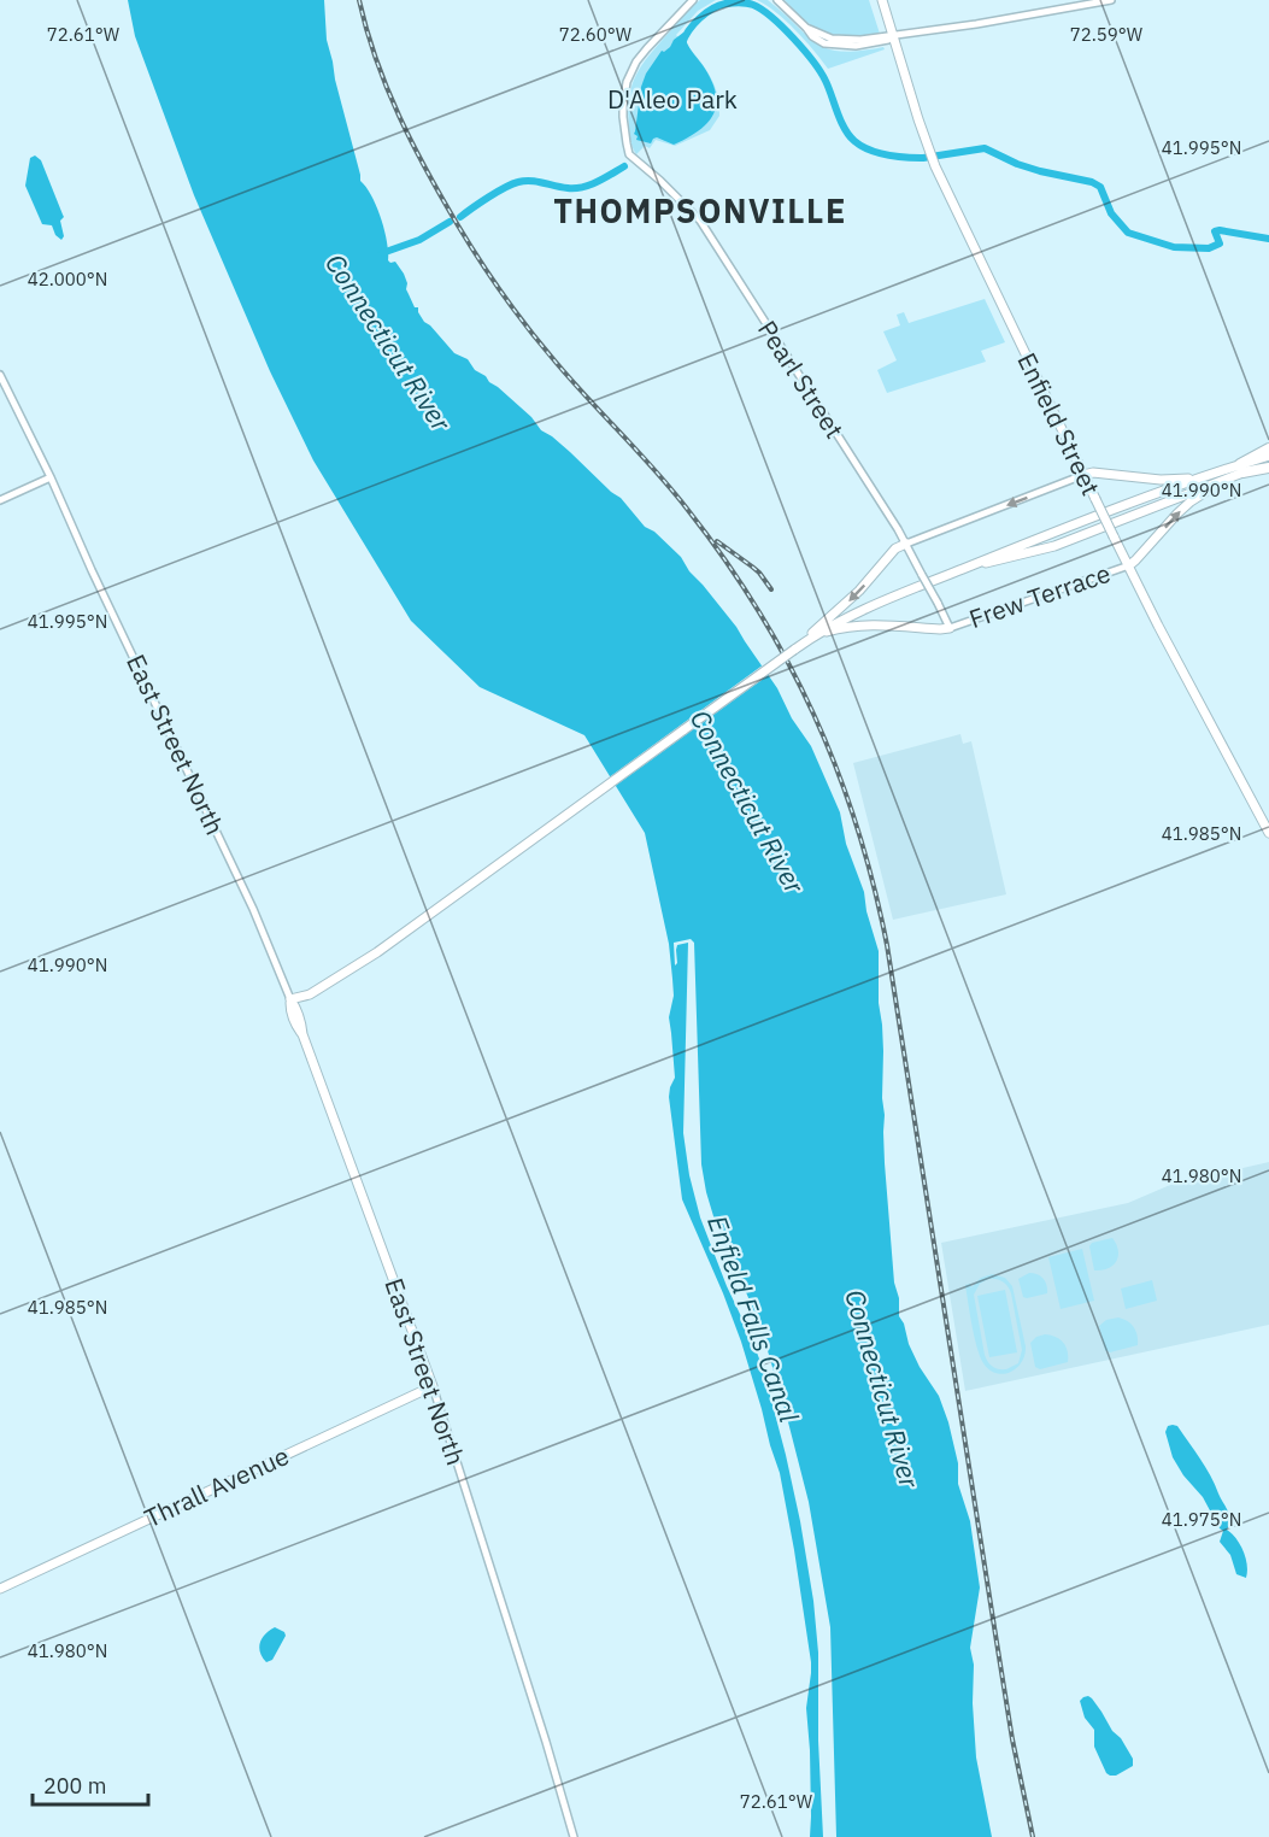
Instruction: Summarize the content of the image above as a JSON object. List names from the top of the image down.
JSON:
{
  "streets": {
    "main road": [
      "Pearl Street",
      "Enfield Street",
      "Frew Terrace",
      "East Street North",
      "Thrall Avenue"
    ]
  },
  "crossings": [
    ["Pearl Street", "Frew Terrace"],
    ["Enfield Street", "Frew Terrace"],
    ["East Street North", "Thrall Avenue"]
  ],
  "districts": ["THOMPSONVILLE"],
  "water": ["Connecticut River", "Enfield Falls Canal"],
  "parks": ["D'Aleo Park"],
  "scale_bar": "200 m",
  "coordinates": [
    "72.61°W",
    "72.60°W",
    "72.59°W",
    "41.995°N",
    "42.000°N",
    "41.990°N",
    "41.985°N",
    "41.980°N",
    "41.975°N"
  ]
}
